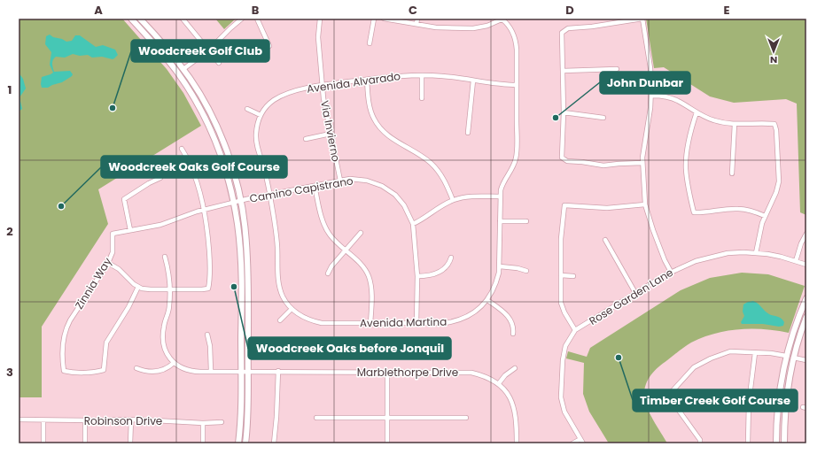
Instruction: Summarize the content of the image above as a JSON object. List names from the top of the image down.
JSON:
{
  "streets": {
    "street": [
      "Avenida Alvarado",
      "Via Invierno",
      "Camino Capistrano",
      "Zinnia Way",
      "Rose Garden Lane",
      "Avenida Martina",
      "Marblethorpe Drive",
      "Robinson Drive"
    ]
  },
  "crossings": [
    ["Avenida Alvarado", "Via Invierno"],
    ["Avenida Alvarado", "Camino Capistrano"],
    ["Avenida Alvarado", "Avenida Martina"],
    ["Via Invierno", "Camino Capistrano"],
    ["Camino Capistrano", "Zinnia Way"],
    ["Camino Capistrano", "Avenida Martina"]
  ],
  "places": [
    "Woodcreek Golf Club",
    "John Dunbar",
    "Woodcreek Oaks Golf Course",
    "Woodcreek Oaks before Jonquil",
    "Timber Creek Golf Course"
  ],
  "north": "bottom",
  "grid": {
    "columns": [
      "A",
      "B",
      "C",
      "D",
      "E"
    ],
    "rows": ["1", "2", "3"]
  }
}
